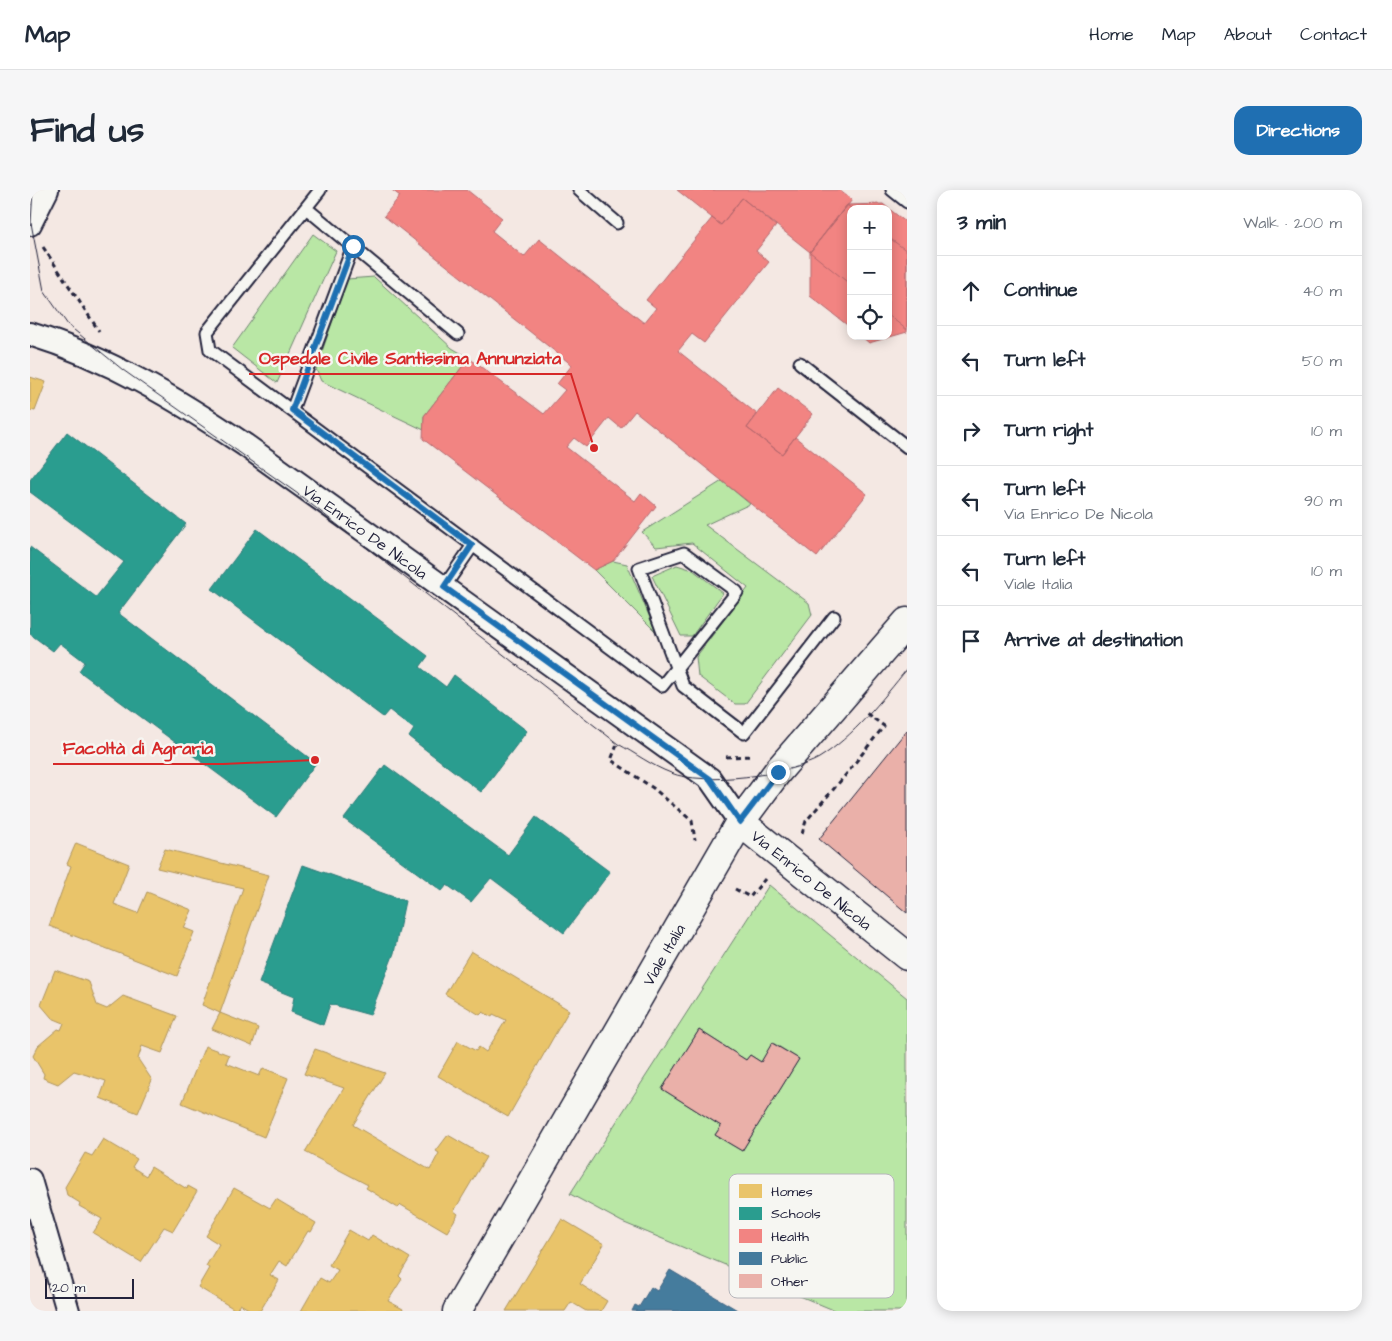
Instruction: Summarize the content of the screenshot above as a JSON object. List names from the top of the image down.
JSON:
{
  "streets": {
    "street": ["Via Enrico De Nicola", "Viale Italia"]
  },
  "crossings": [
    ["Via Enrico De Nicola", "Viale Italia"]
  ],
  "places": ["Ospedale Civile Santissima Annunziata", "Facoltà di Agraria"],
  "legend": [
    "Homes",
    "Schools",
    "Health",
    "Public",
    "Other"
  ],
  "scale_bar": "20 m",
  "page": {
    "header": "Map",
    "nav": [
      "Home",
      "Map",
      "About",
      "Contact"
    ],
    "title": "Find us",
    "buttons": "Directions",
    "heading": ["3 min", "Walk · 200 m"],
    "map_buttons": ["+", "−"],
    "list": [
      ["Continue", "40 m"],
      ["Turn left", "50 m"],
      ["Turn right", "10 m"],
      ["Turn left", "Via Enrico De Nicola", "90 m"],
      ["Turn left", "Viale Italia", "10 m"],
      "Arrive at destination"
    ],
    "scale": "20 m"
  }
}
